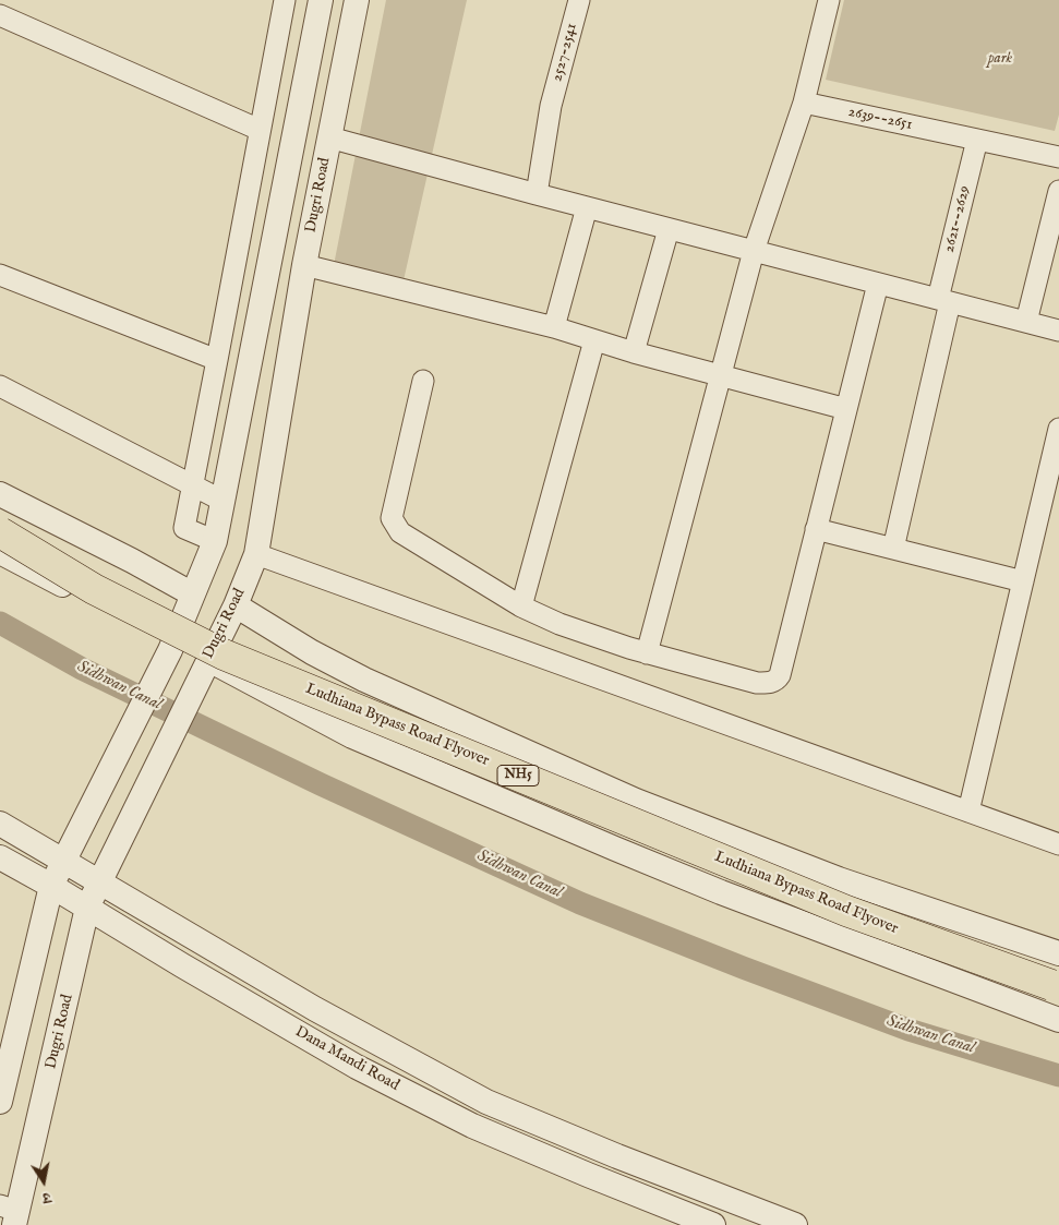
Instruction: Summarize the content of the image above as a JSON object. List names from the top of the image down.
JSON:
{
  "streets": {
    "highway": ["Ludhiana Bypass Road Flyover", "NH5"],
    "street": [
      "2527-2541",
      "2639--2651",
      "Dugri Road",
      "2621--2629",
      "Dana Mandi Road"
    ]
  },
  "crossings": [
    ["2639--2651", "2621--2629"],
    ["Dugri Road", "Dana Mandi Road"]
  ],
  "water": ["Sidhwan Canal"],
  "parks": ["park"],
  "north": "bottom"
}
